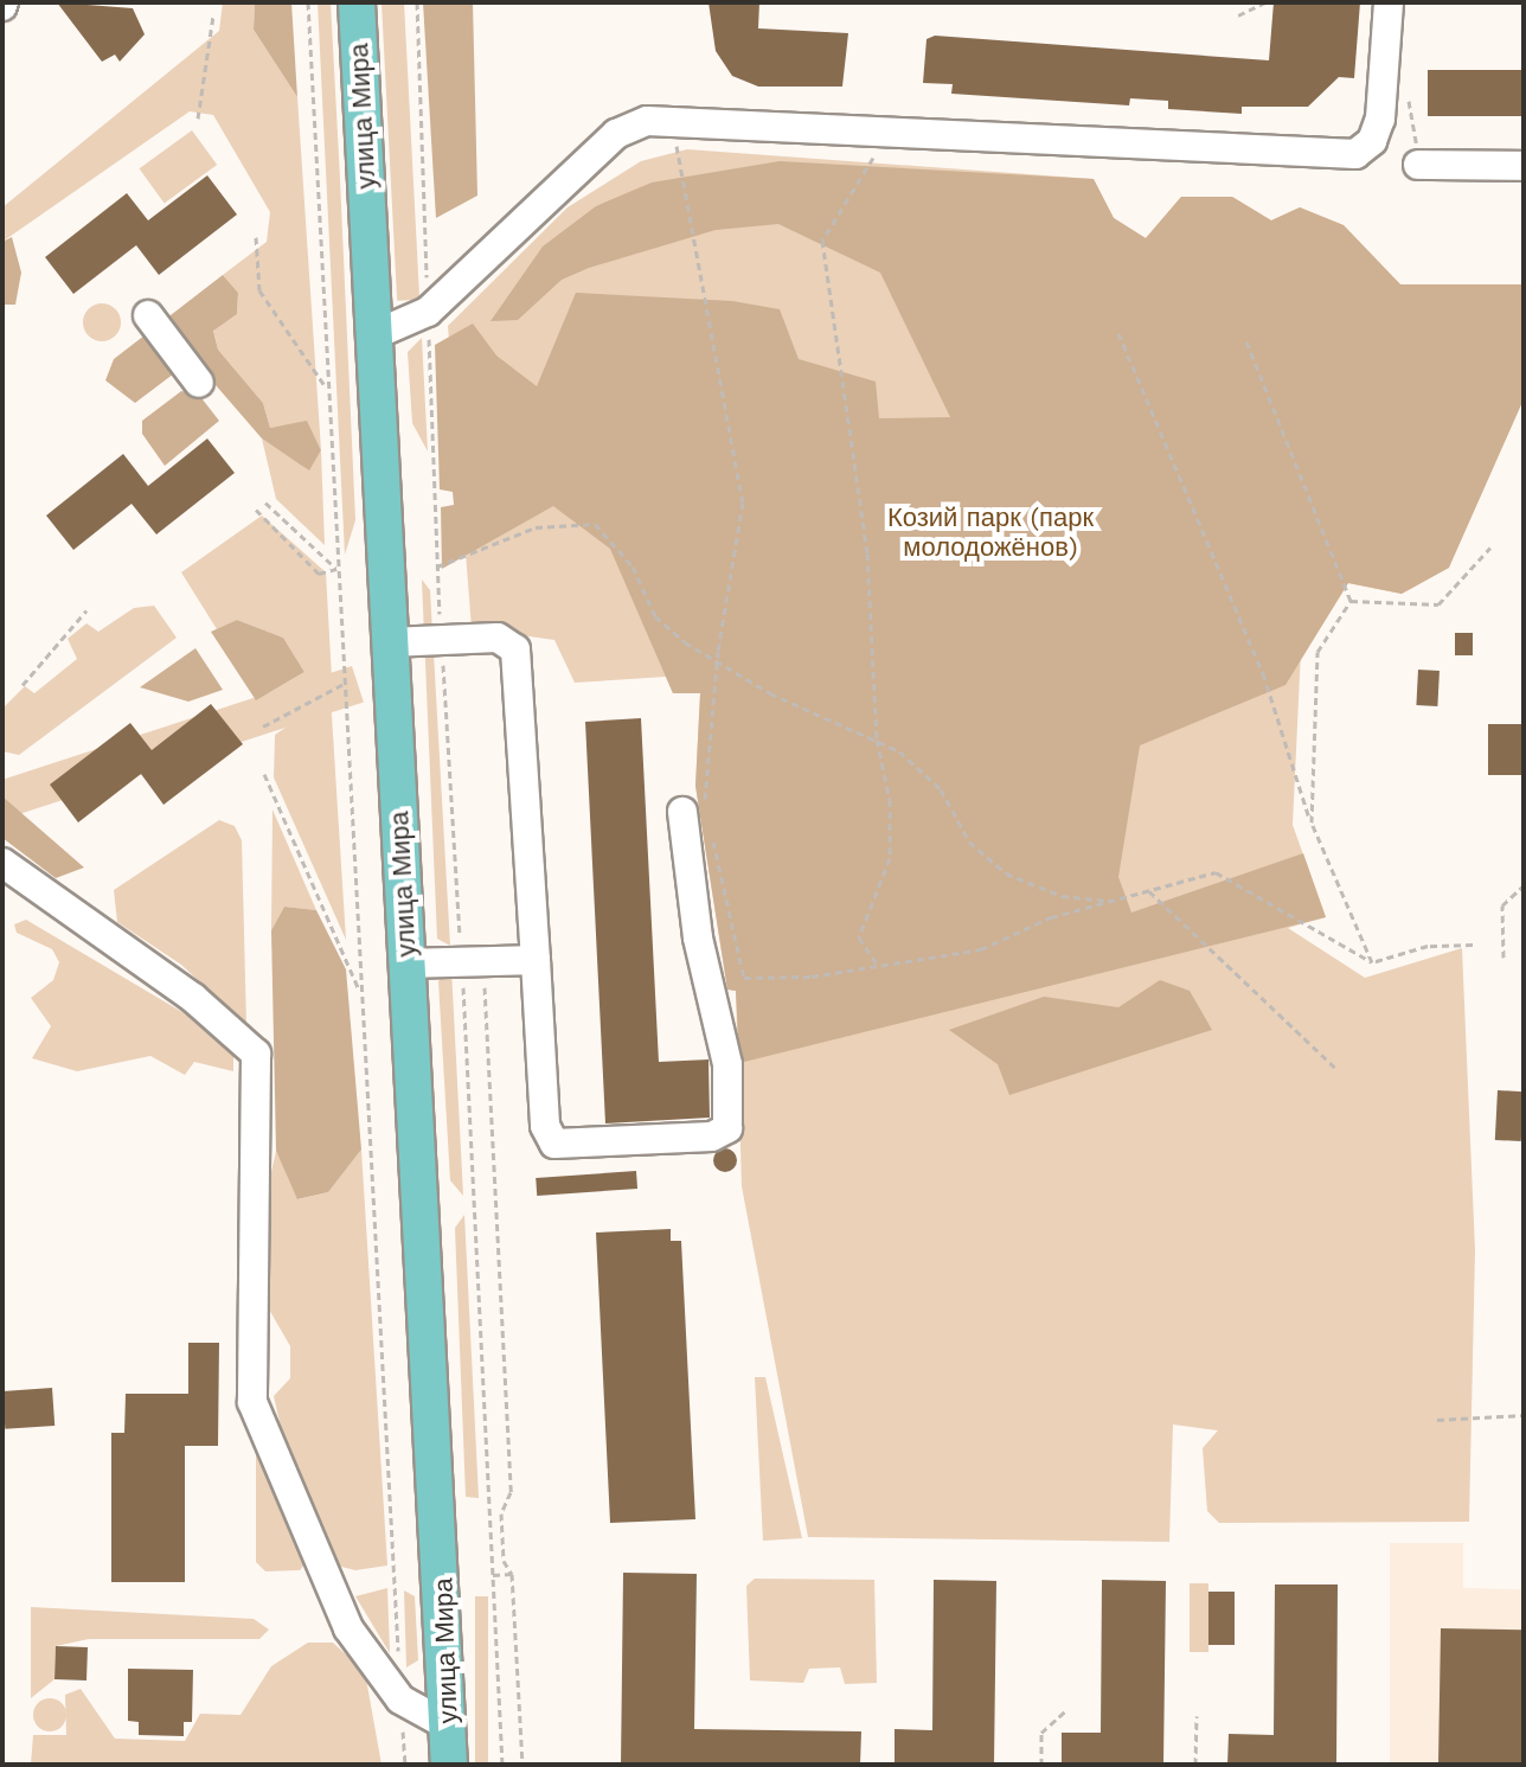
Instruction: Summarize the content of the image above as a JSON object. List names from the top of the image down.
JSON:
{
  "streets": {
    "main road": ["улица Мира"]
  },
  "parks": ["Козий парк (парк молодожёнов)"]
}
